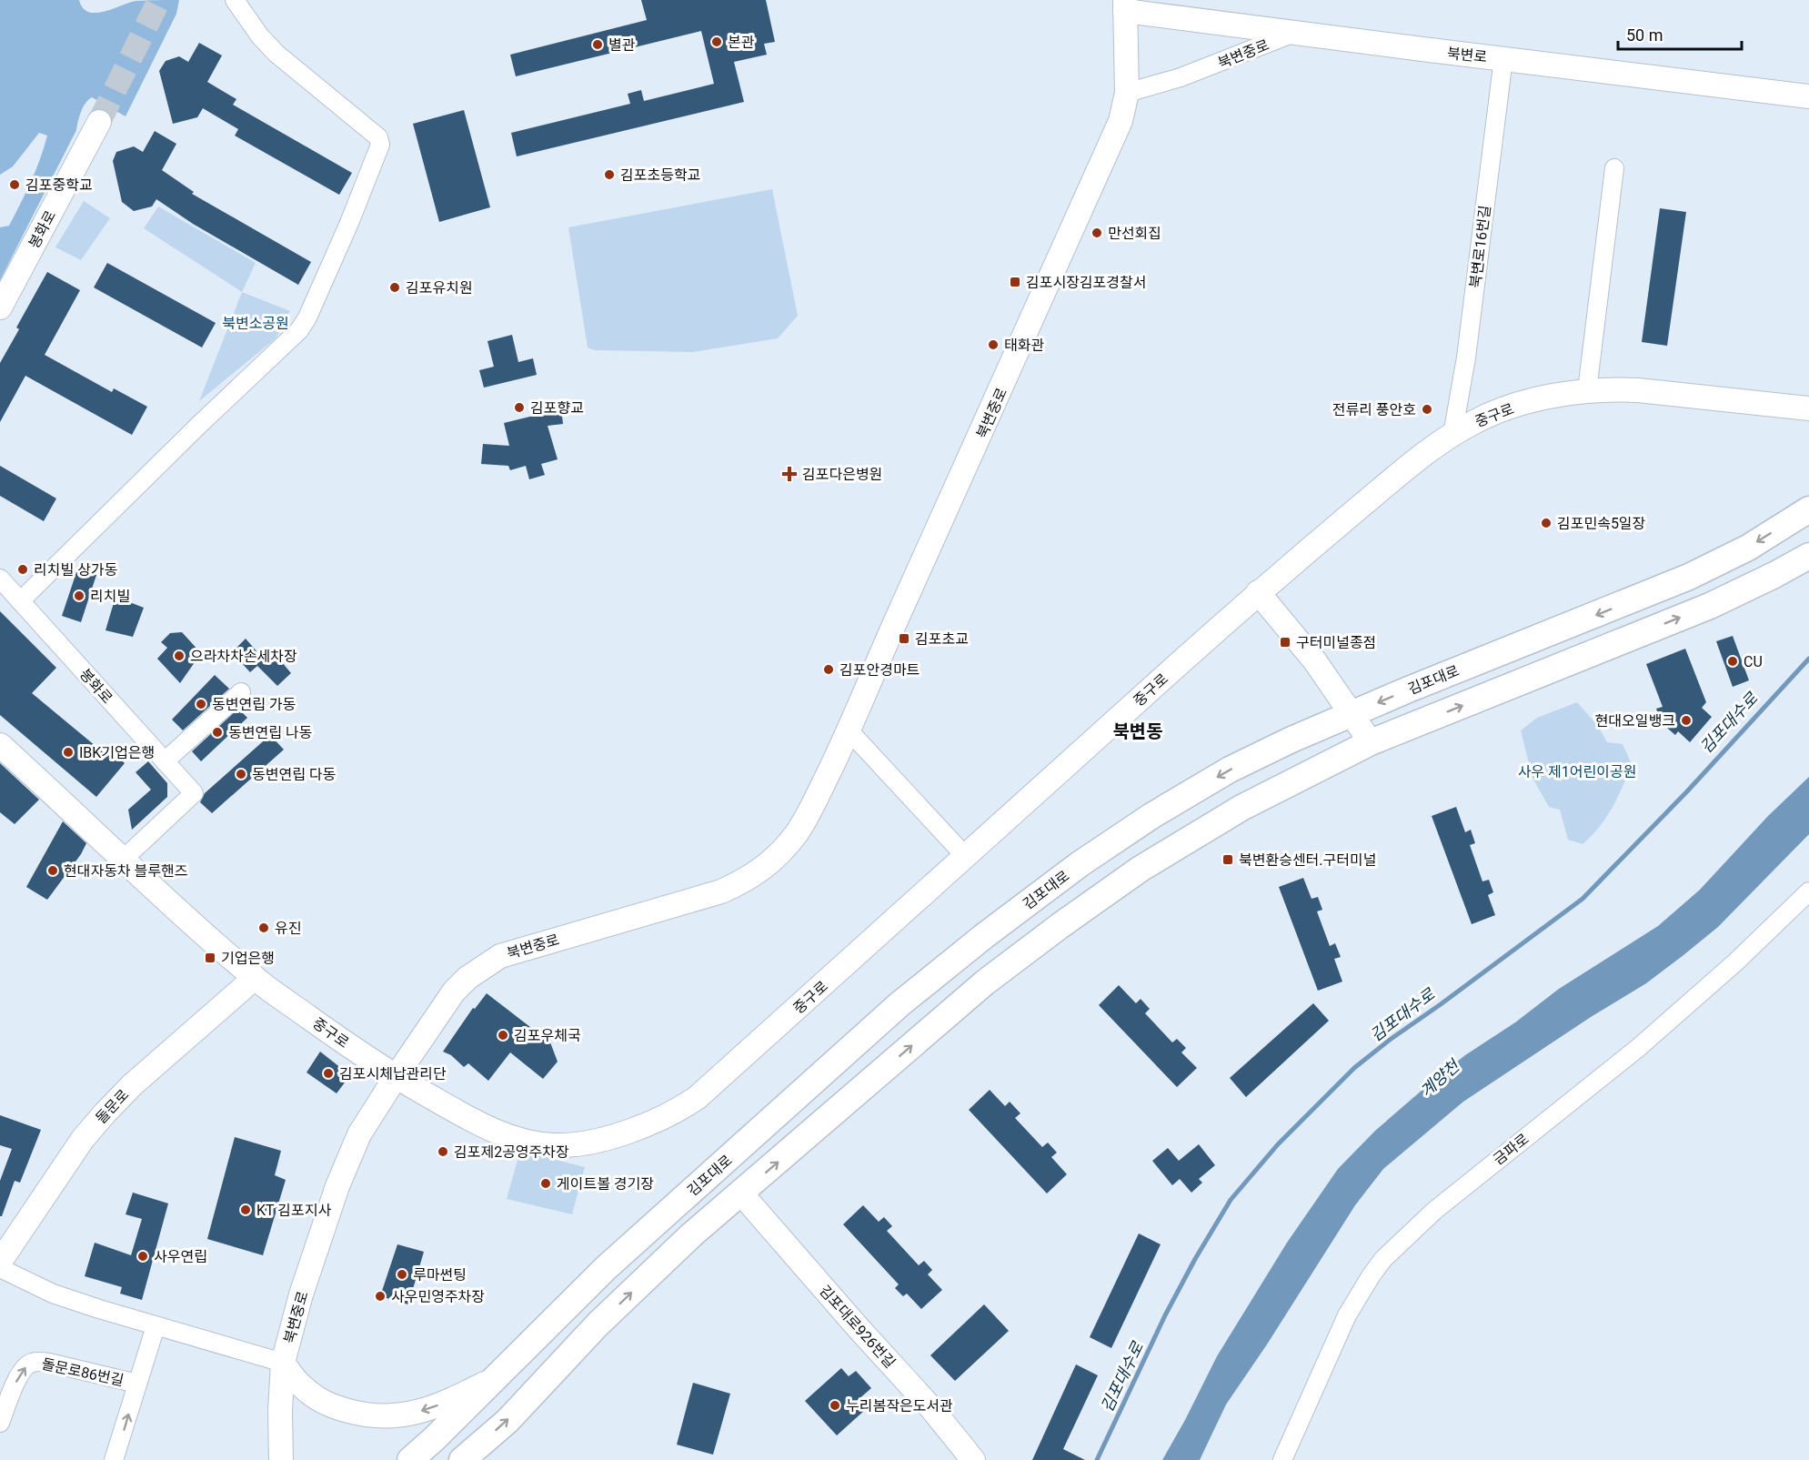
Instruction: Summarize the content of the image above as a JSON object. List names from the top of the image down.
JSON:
{
  "streets": {
    "main road": ["김포대로"],
    "street": [
      "북변중로",
      "북변로",
      "봉화로",
      "북변로16번길",
      "중구로",
      "돌문로",
      "금파로",
      "김포대로926번길",
      "돌문로86번길"
    ]
  },
  "crossings": [
    ["북변중로", "북변로"],
    ["북변중로", "중구로"],
    ["북변중로", "김포대로"],
    ["북변로", "북변로16번길"],
    ["봉화로", "중구로"],
    ["북변로16번길", "중구로"],
    ["중구로", "돌문로"]
  ],
  "districts": ["북변동"],
  "water": ["김포대수로", "계양천"],
  "parks": ["북변소공원", "사우 제1어린이공원"],
  "places": {
    "other": [
      "본관",
      "별관",
      "김포초등학교",
      "김포중학교",
      "만선회집",
      "김포유치원",
      "태화관",
      "김포향교",
      "전류리 풍안호",
      "김포민속5일장",
      "리치빌 상가동",
      "리치빌",
      "으라차차손세차장",
      "CU",
      "김포안경마트",
      "동변연립 가동",
      "현대오일뱅크",
      "동변연립 나동",
      "IBK기업은행",
      "동변연립 다동",
      "현대자동차 블루핸즈",
      "유진",
      "김포우체국",
      "김포시체납관리단",
      "김포제2공영주차장",
      "게이트볼 경기장",
      "KT 김포지사",
      "사우연립",
      "루마썬팅",
      "사우민영주차장",
      "누리봄작은도서관"
    ],
    "transit": [
      "김포시장김포경찰서",
      "김포초교",
      "구터미널종점",
      "북변환승센터.구터미널",
      "기업은행"
    ],
    "health": ["김포다은병원"]
  },
  "scale_bar": "50 m"
}
